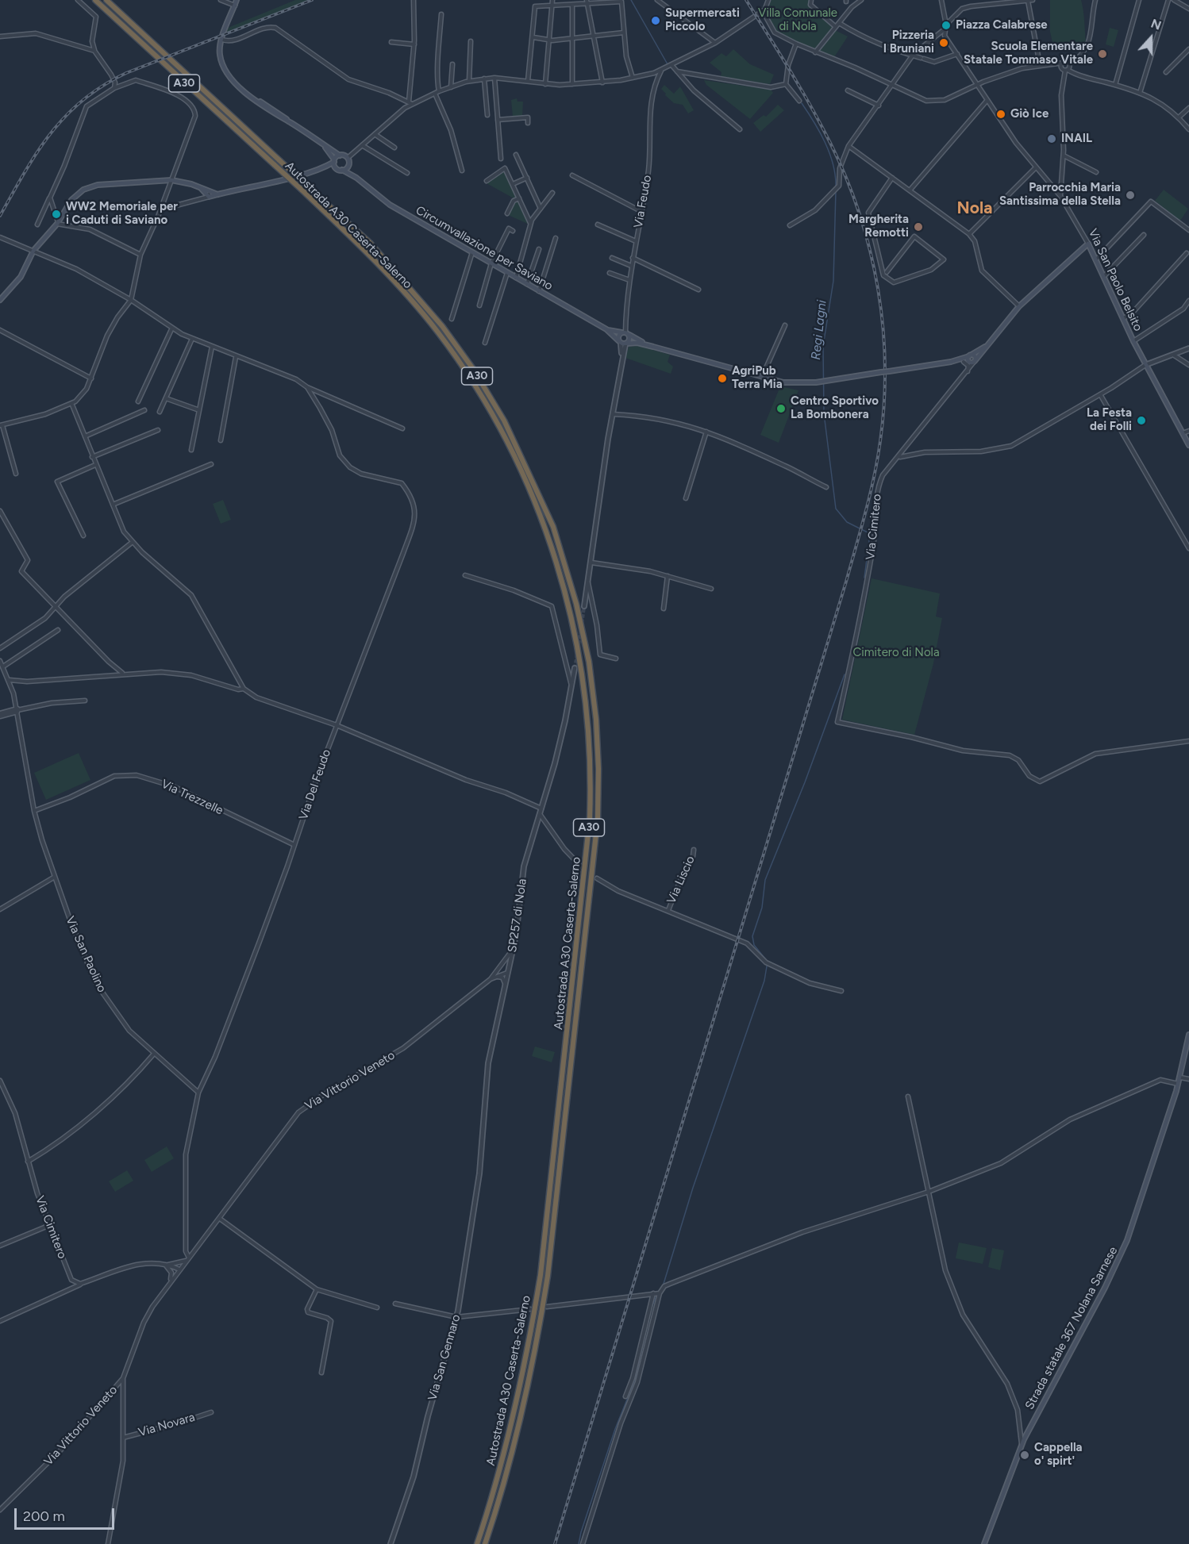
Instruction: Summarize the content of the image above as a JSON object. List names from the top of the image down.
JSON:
{
  "streets": {
    "highway": ["A30", "Autostrada A30 Caserta-Salerno"],
    "main road": ["Circumvallazione per Saviano", "Via San Paolo Belsito", "Strada statale 367 Nolana Sarnese"],
    "street": [
      "Via Feudo",
      "Via Cimitero",
      "Via Del Feudo",
      "Via Trezzelle",
      "Via Liscio",
      "SP257 di Nola",
      "Via San Paolino",
      "Via Vittorio Veneto",
      "Via San Gennaro",
      "Via Novara"
    ]
  },
  "crossings": [
    ["Via Feudo", "Circumvallazione per Saviano"],
    ["Via Del Feudo", "Via Trezzelle"],
    ["Via Trezzelle", "Via San Paolino"],
    ["SP257 di Nola", "Via Vittorio Veneto"],
    ["SP257 di Nola", "Via San Gennaro"]
  ],
  "districts": ["Nola"],
  "water": ["Regi Lagni"],
  "parks": ["Villa Comunale di Nola", "Cimitero di Nola"],
  "places": [
    "Supermercati Piccolo",
    "Piazza Calabrese",
    "Pizzeria I Bruniani",
    "Scuola Elementare Statale Tommaso Vitale",
    "Giò Ice",
    "INAIL",
    "Parrocchia Maria Santissima della Stella",
    "WW2 Memoriale per i Caduti di Saviano",
    "Margherita Remotti",
    "AgriPub Terra Mia",
    "Centro Sportivo La Bombonera",
    "La Festa dei Folli",
    "Cappella o' spirt'"
  ],
  "scale_bar": "200 m",
  "north": "top"
}
